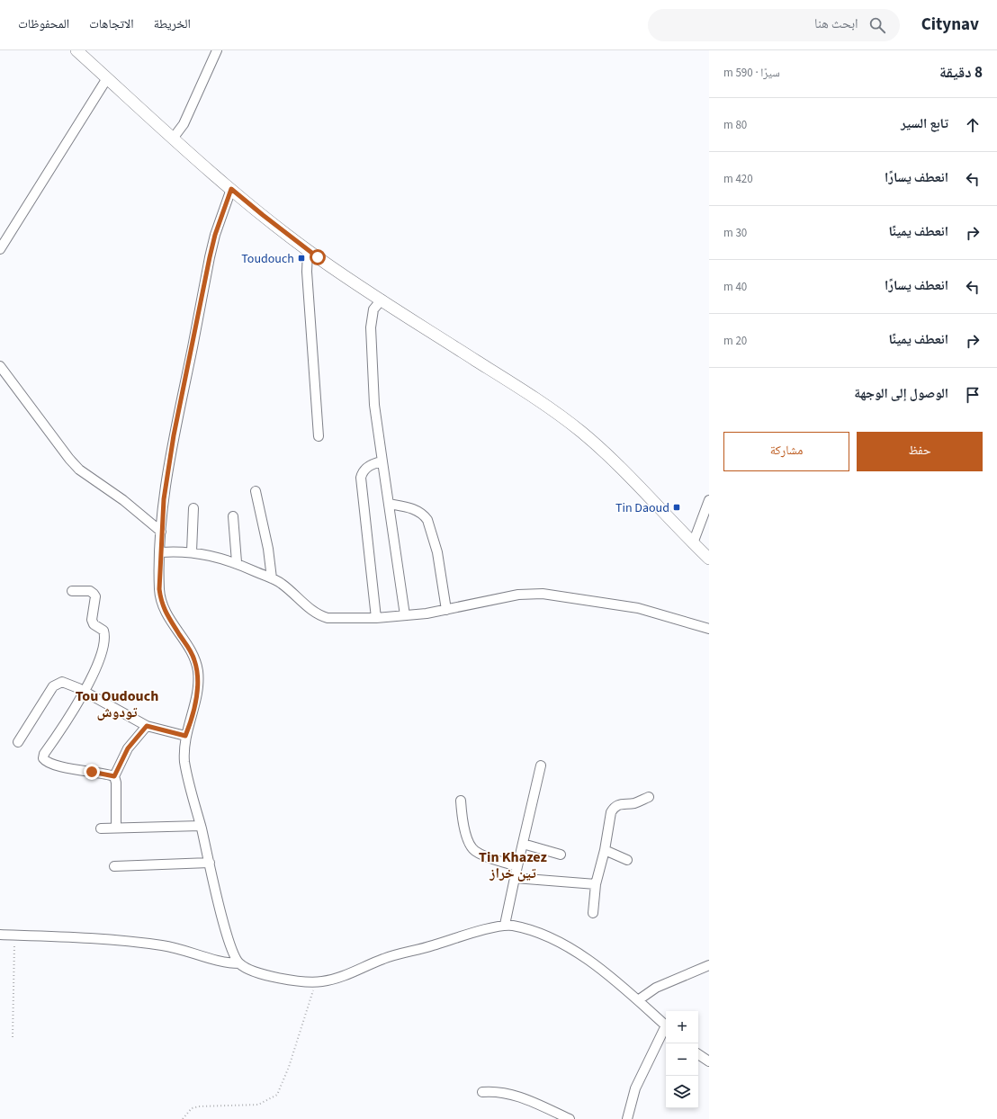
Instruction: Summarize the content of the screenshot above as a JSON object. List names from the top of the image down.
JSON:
{
  "districts": ["Tou Oudouch تودوش", "Tin Khazez تين خراز"],
  "places": {
    "transit": ["Toudouch", "Tin Daoud"]
  },
  "page": {
    "header": "Citynav",
    "search": "ابحث هنا",
    "nav": ["الخريطة", "الاتجاهات", "المحفوظات"],
    "heading": ["8 دقيقة", "سيرًا · 590 m"],
    "list": [
      ["تابع السير", "80 m"],
      ["انعطف يسارًا", "420 m"],
      ["انعطف يمينًا", "30 m"],
      ["انعطف يسارًا", "40 m"],
      ["انعطف يمينًا", "20 m"],
      "الوصول إلى الوجهة"
    ],
    "buttons": ["حفظ", "مشاركة"],
    "map_buttons": ["+", "−"]
  }
}
